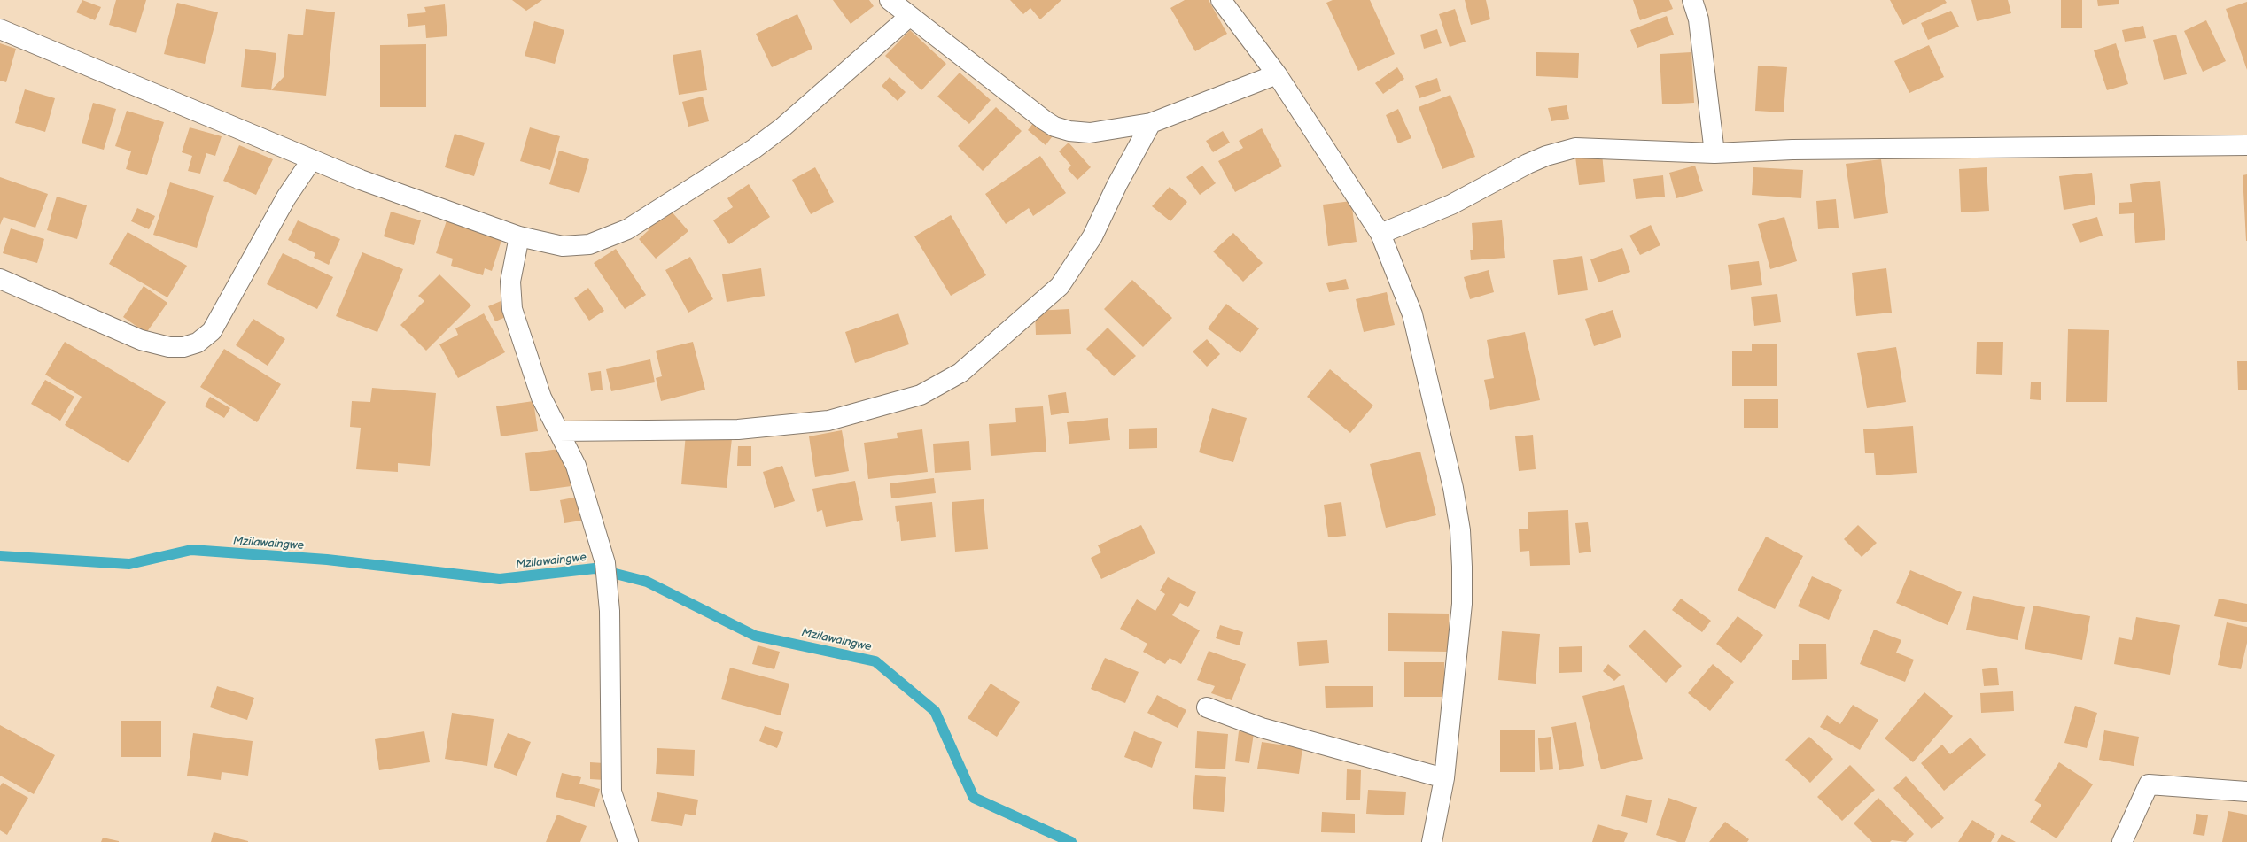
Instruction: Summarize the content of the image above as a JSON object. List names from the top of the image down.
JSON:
{
  "water": ["Mzilawaingwe"]
}
